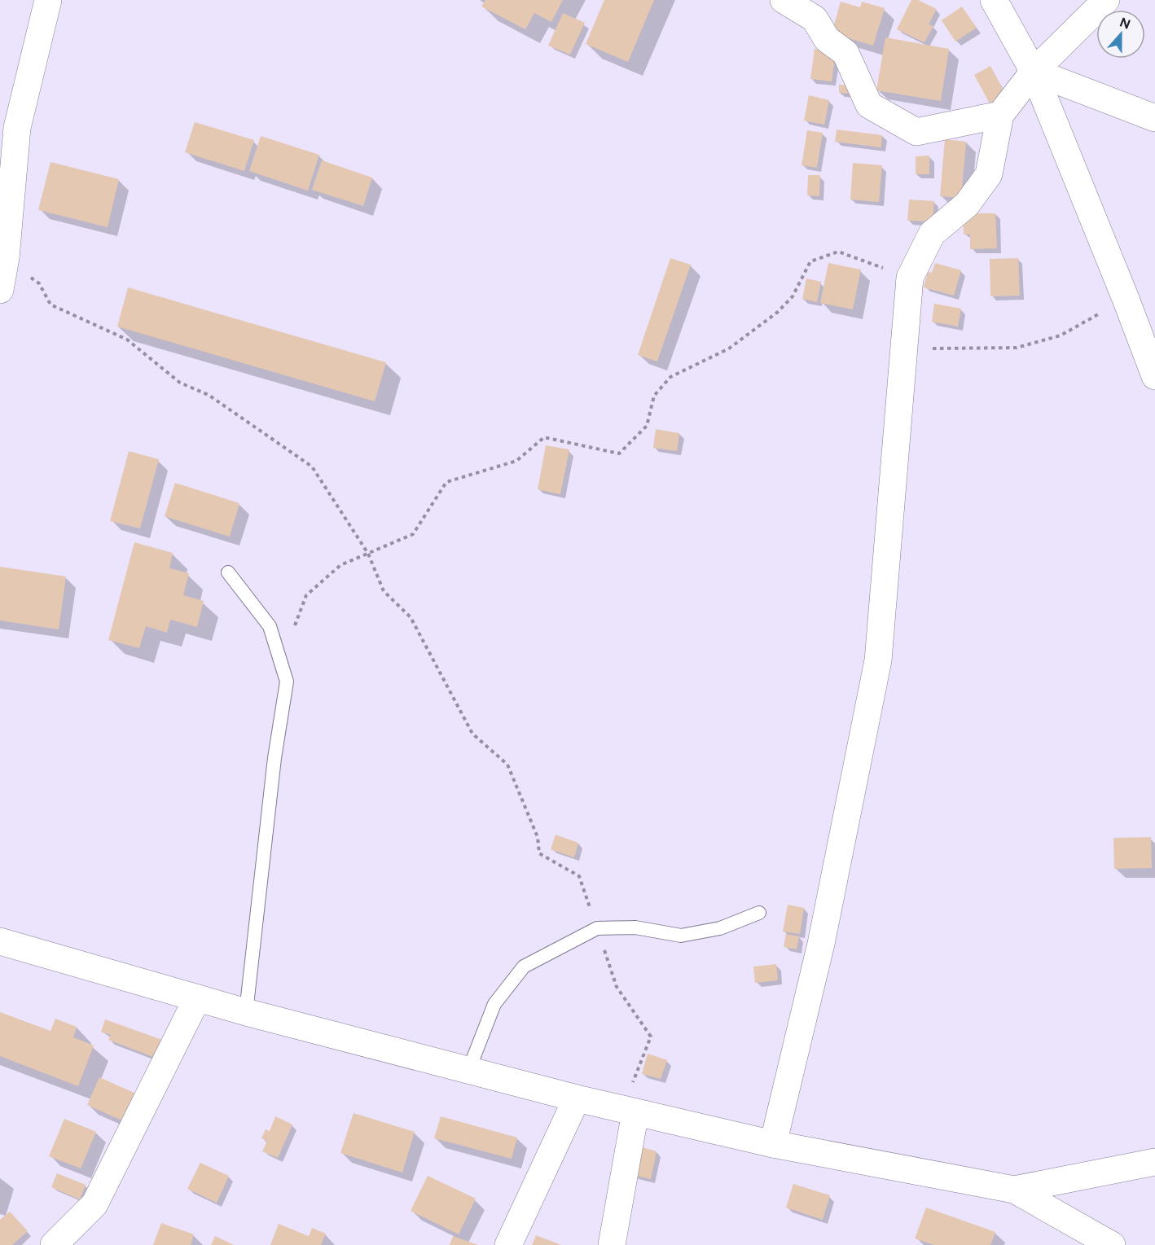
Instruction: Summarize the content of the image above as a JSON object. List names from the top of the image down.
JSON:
{
  "north": "top"
}
